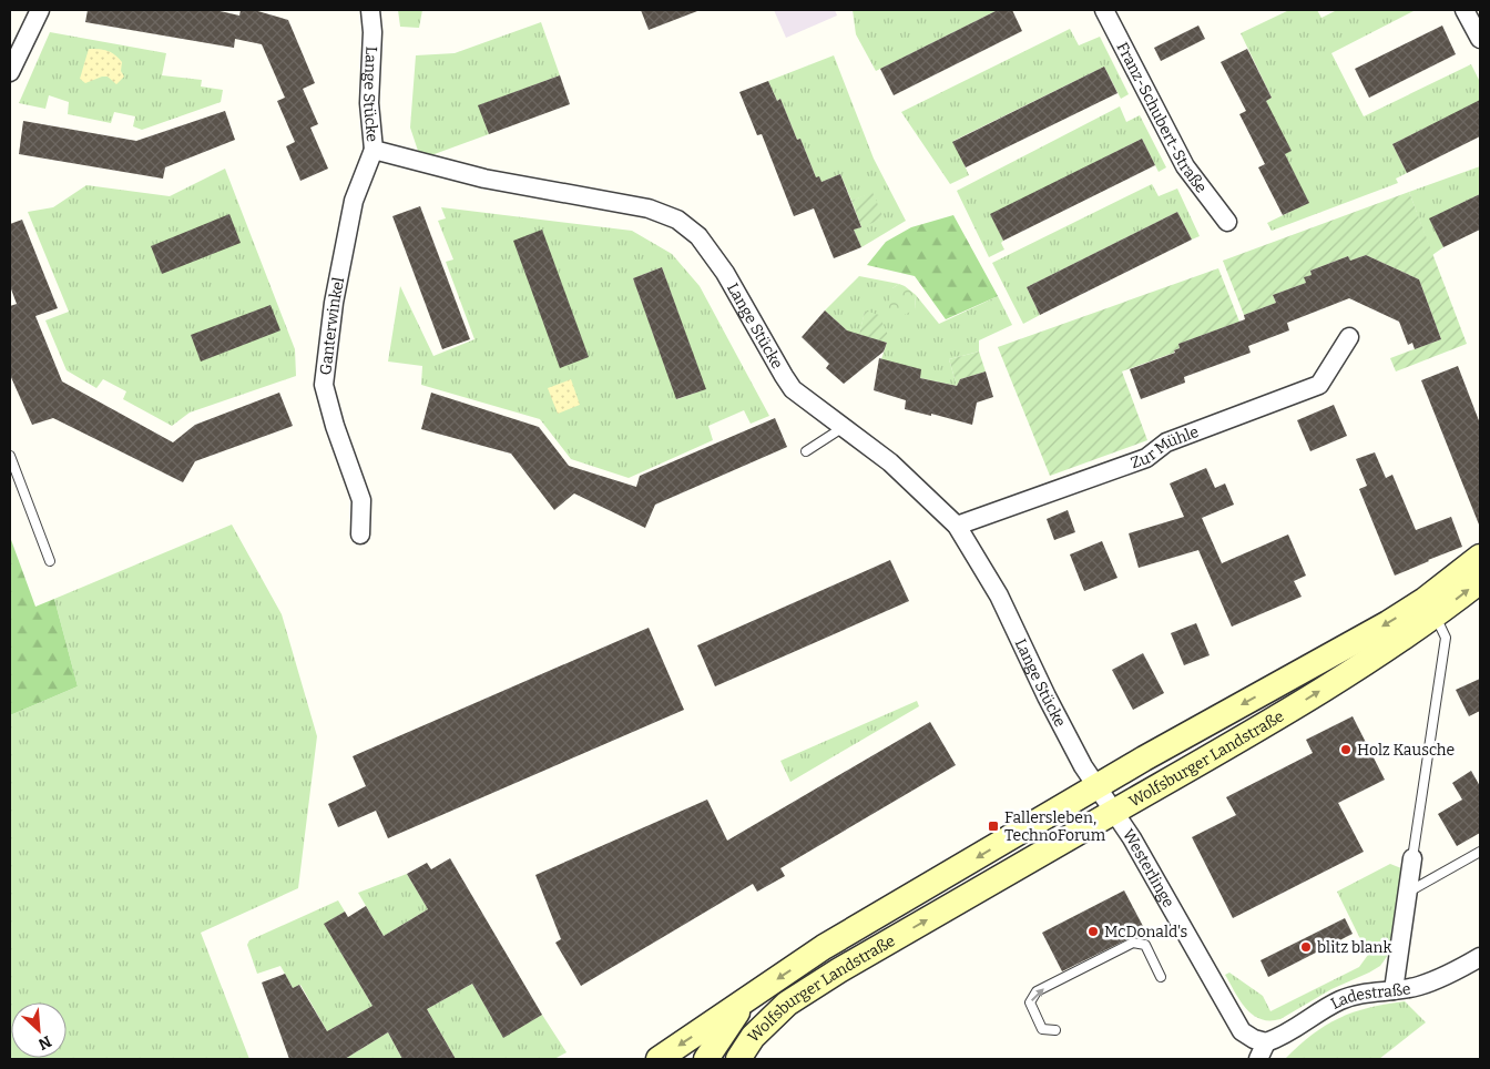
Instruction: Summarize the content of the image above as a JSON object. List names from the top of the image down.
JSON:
{
  "streets": {
    "street": [
      "Lange Stücke",
      "Franz-Schubert-Straße",
      "Ganterwinkel",
      "Zur Mühle",
      "Wolfsburger Landstraße",
      "Westerlinge",
      "Ladestraße"
    ]
  },
  "crossings": [
    ["Lange Stücke", "Ganterwinkel"],
    ["Lange Stücke", "Zur Mühle"],
    ["Lange Stücke", "Wolfsburger Landstraße"],
    ["Lange Stücke", "Westerlinge"],
    ["Wolfsburger Landstraße", "Westerlinge"],
    ["Westerlinge", "Ladestraße"]
  ],
  "places": {
    "other": ["Holz Kausche", "McDonald's", "blitz blank"],
    "transit": ["Fallersleben, TechnoForum"]
  },
  "north": "bottom right"
}
